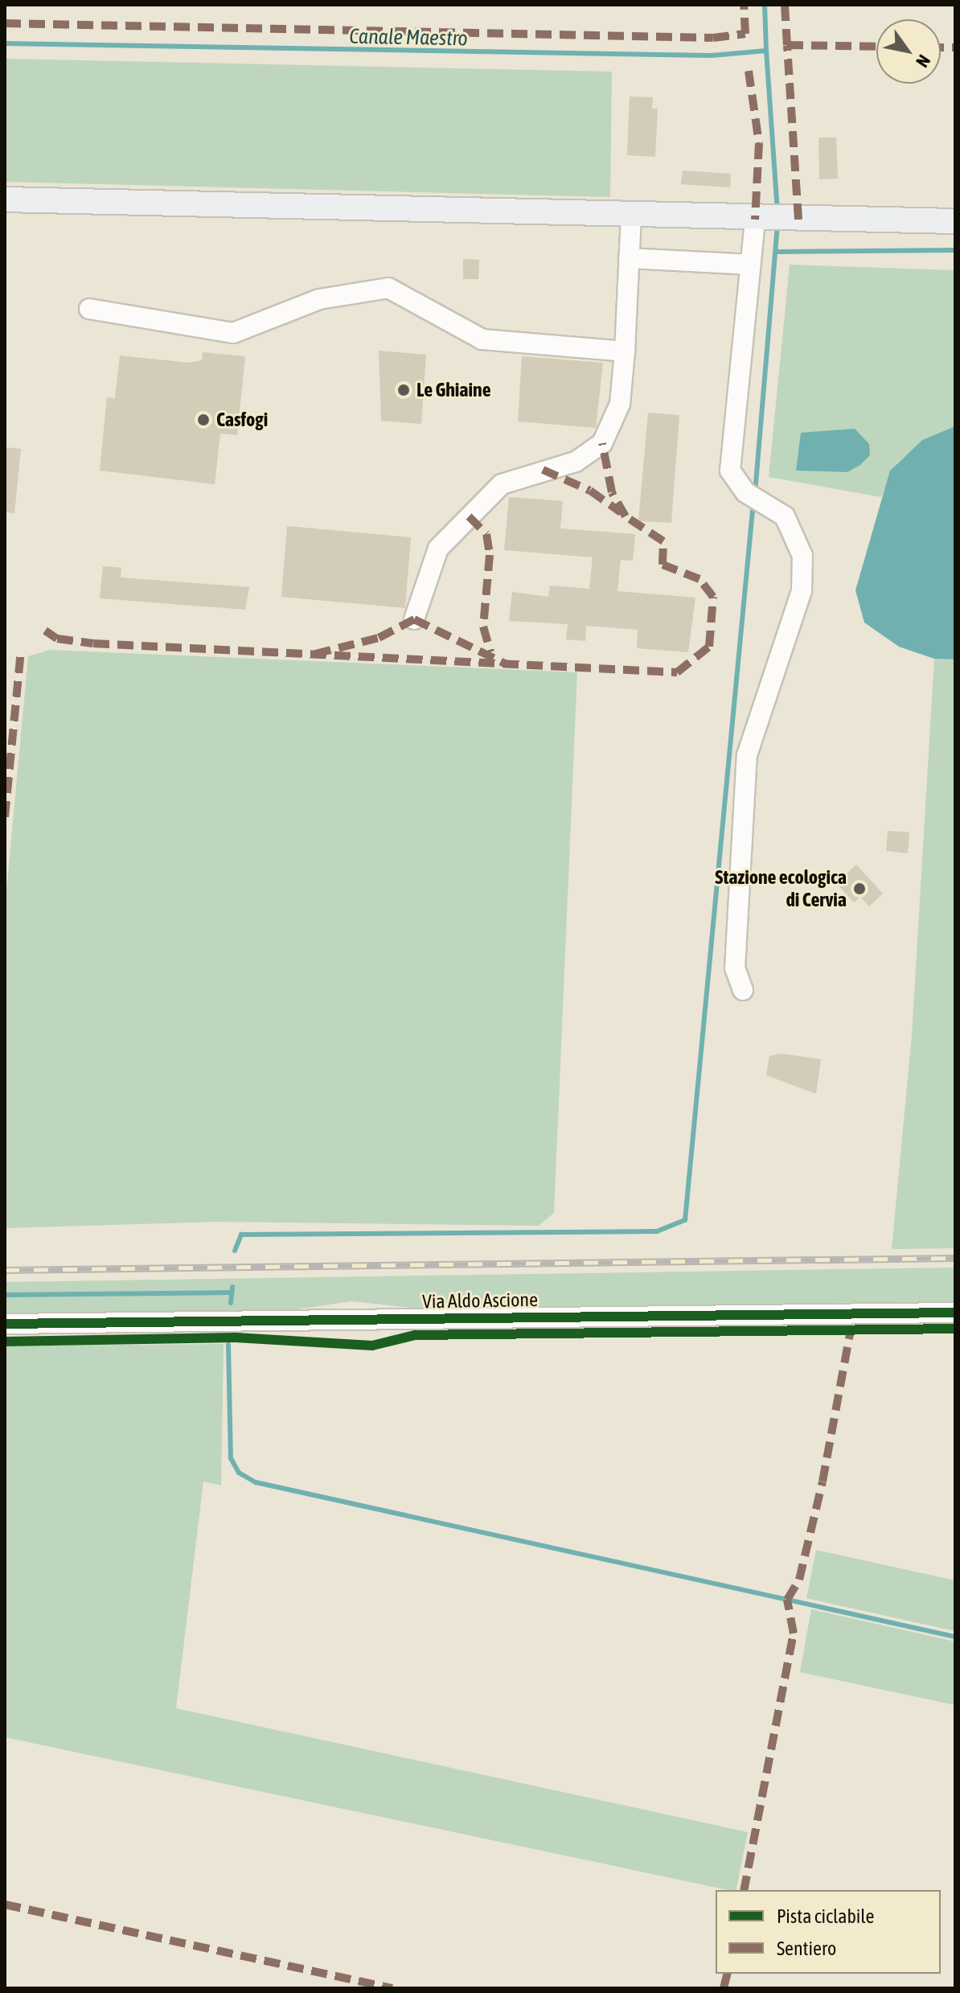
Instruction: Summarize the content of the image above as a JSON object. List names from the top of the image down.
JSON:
{
  "streets": {
    "street": ["Via Aldo Ascione"]
  },
  "water": ["Canale Maestro"],
  "places": ["Le Ghiaine", "Casfogi", "Stazione ecologica di Cervia"],
  "legend": ["Pista ciclabile", "Sentiero"],
  "north": "bottom right"
}
